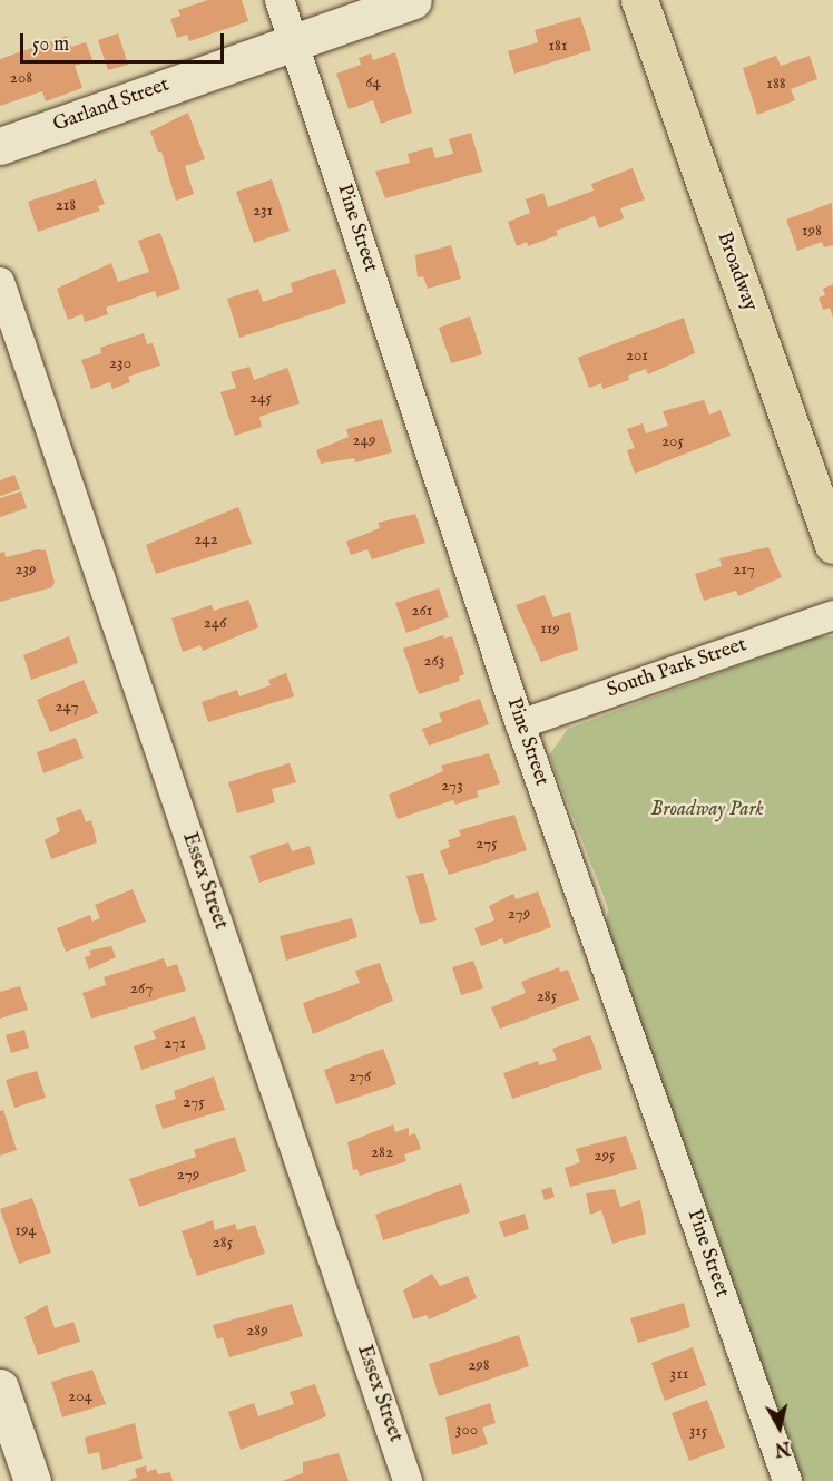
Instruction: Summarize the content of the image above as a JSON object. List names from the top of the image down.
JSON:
{
  "streets": {
    "main road": ["Broadway"],
    "street": [
      "Garland Street",
      "Pine Street",
      "South Park Street",
      "Essex Street"
    ]
  },
  "crossings": [
    ["Garland Street", "Pine Street"],
    ["Pine Street", "South Park Street"]
  ],
  "parks": ["Broadway Park"],
  "house_numbers": [
    "181",
    "208",
    "64",
    "188",
    "218",
    "231",
    "198",
    "201",
    "230",
    "245",
    "249",
    "205",
    "242",
    "239",
    "217",
    "261",
    "246",
    "119",
    "263",
    "247",
    "273",
    "275",
    "279",
    "267",
    "285",
    "271",
    "276",
    "275",
    "282",
    "295",
    "279",
    "194",
    "285",
    "289",
    "298",
    "311",
    "204",
    "300",
    "315"
  ],
  "scale_bar": "50 m",
  "north": "bottom"
}
